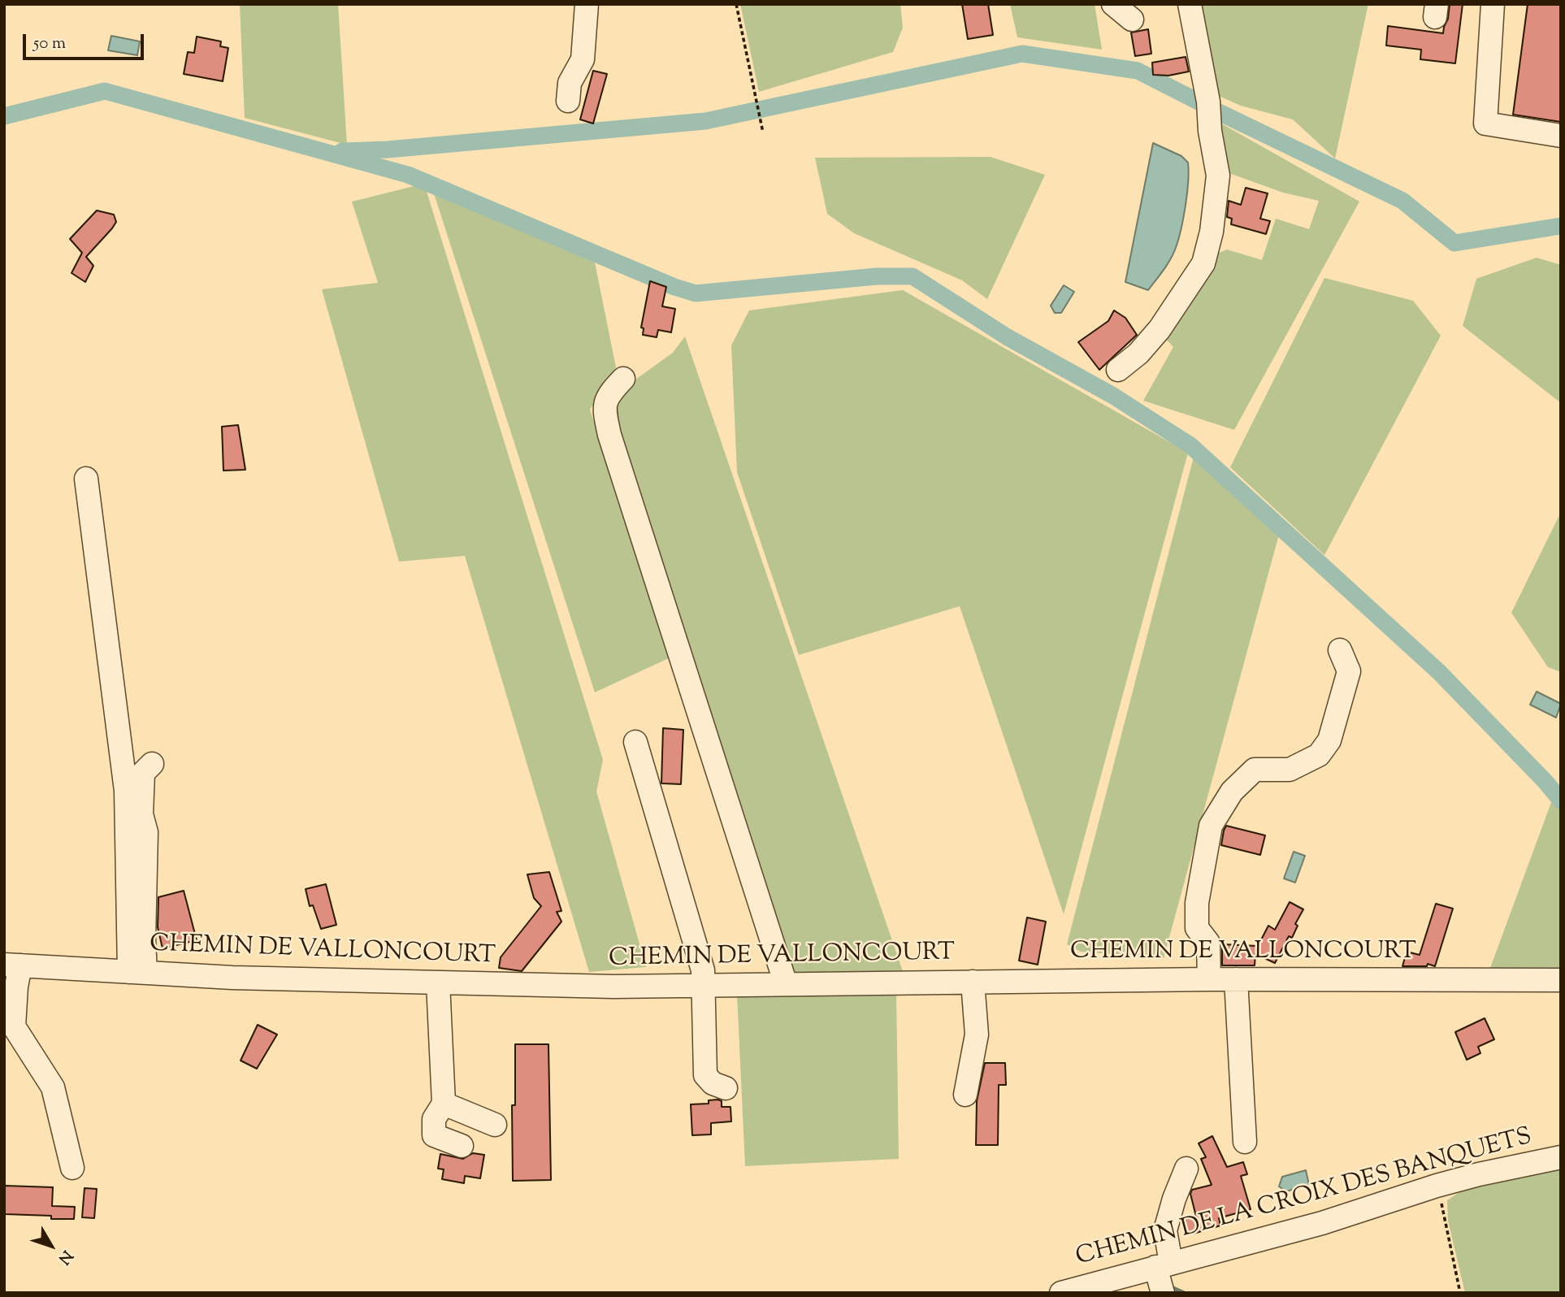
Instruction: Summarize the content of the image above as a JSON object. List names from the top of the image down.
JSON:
{
  "streets": {
    "street": ["CHEMIN DE VALLONCOURT", "CHEMIN DE LA CROIX DES BANQUETS"]
  },
  "scale_bar": "50 m",
  "north": "bottom right"
}
